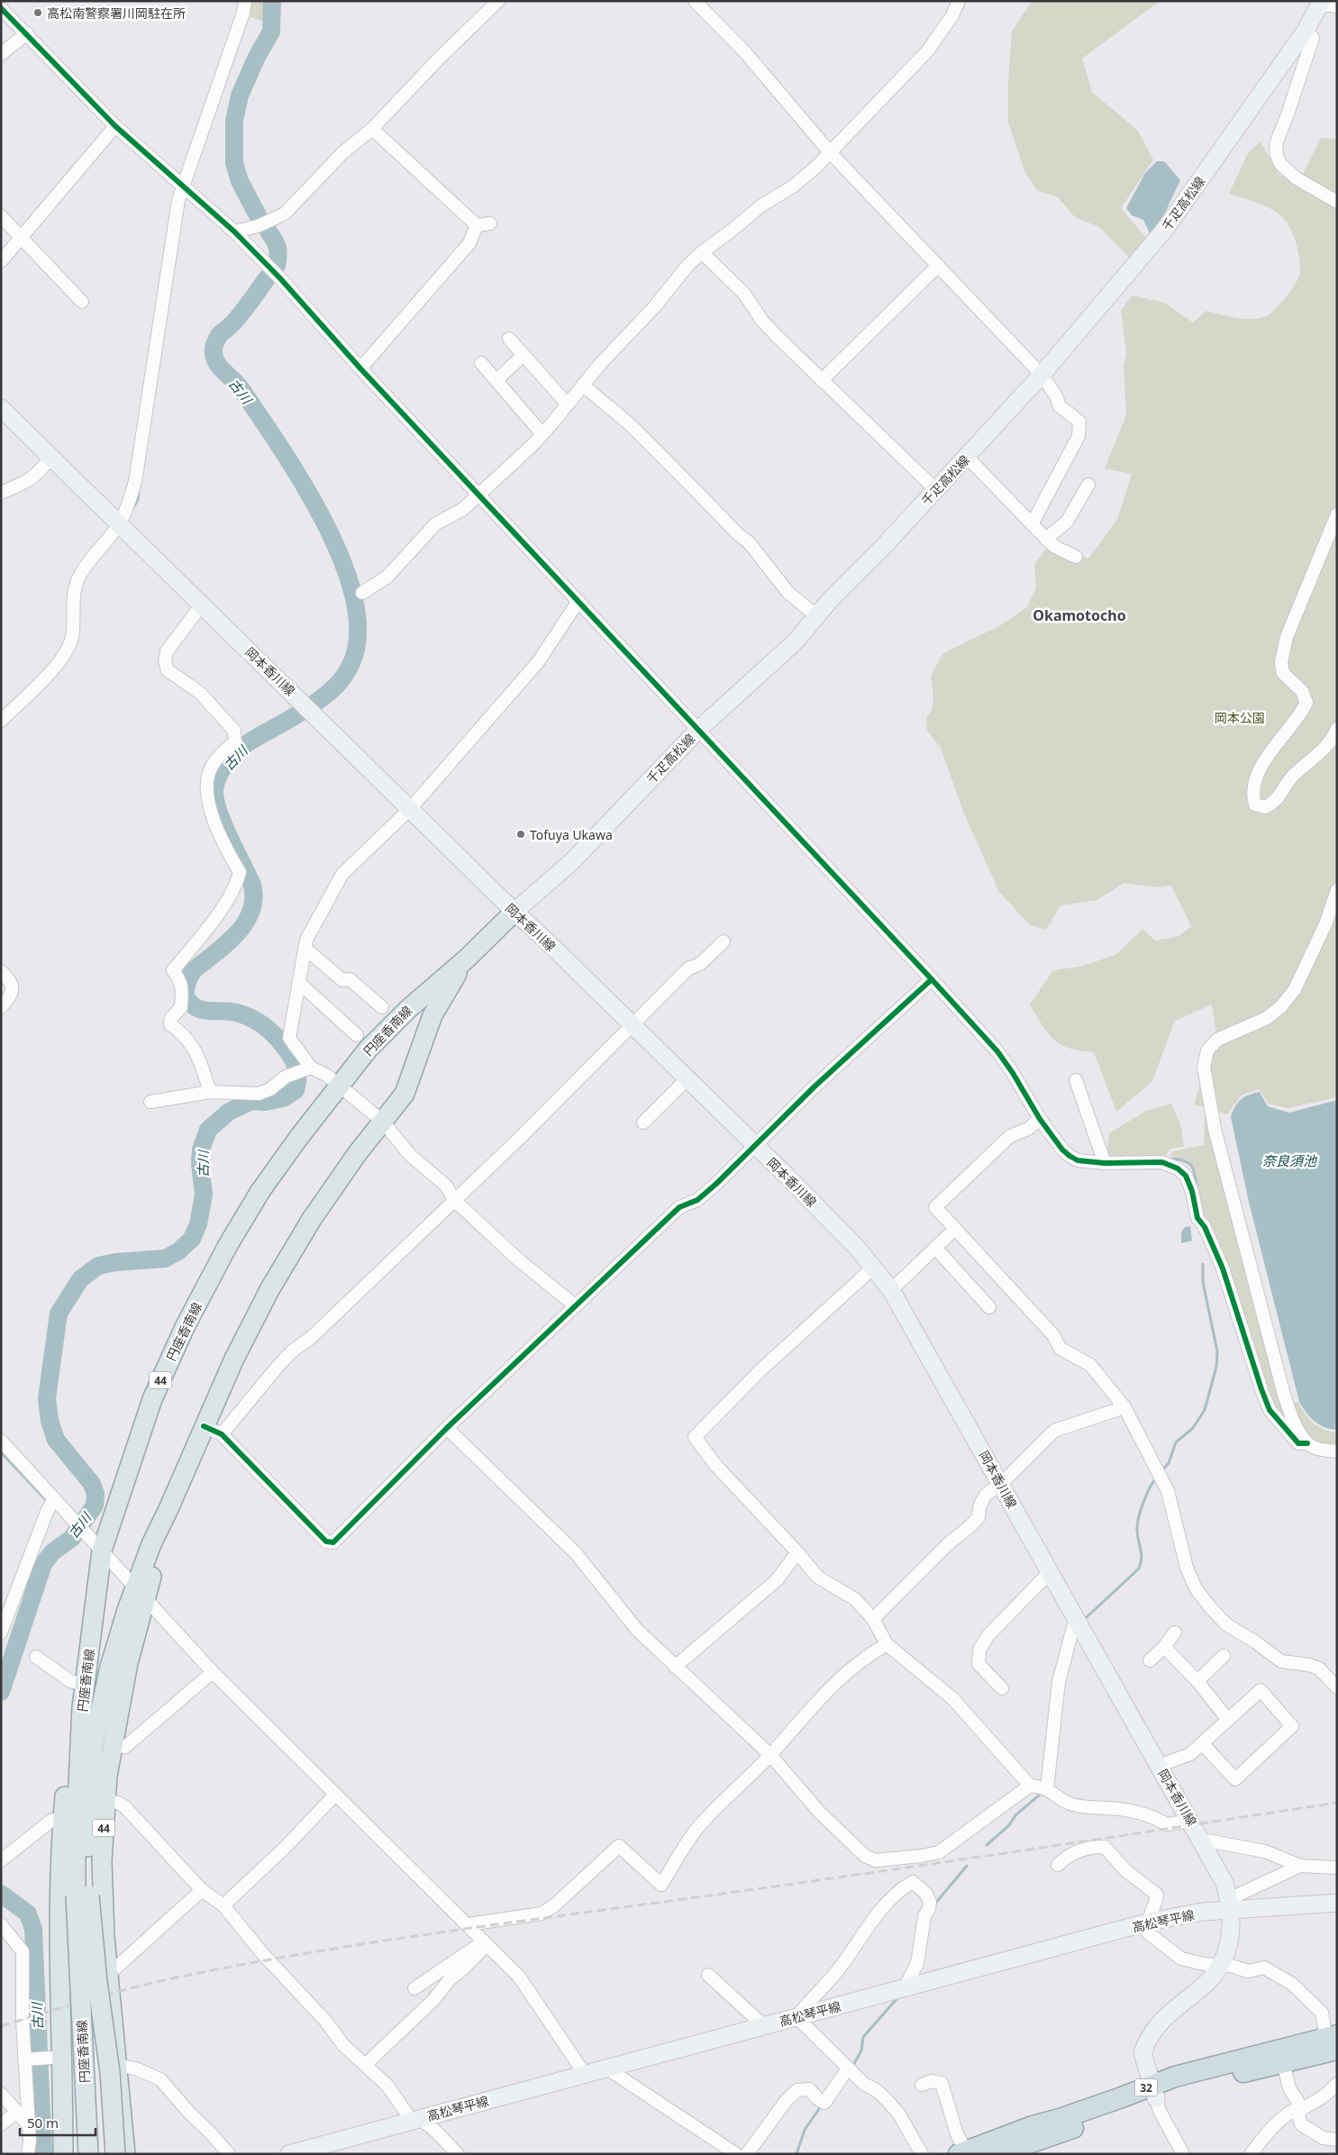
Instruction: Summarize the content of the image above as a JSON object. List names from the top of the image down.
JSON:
{
  "streets": {
    "highway": ["32"],
    "main road": [
      "千疋高松線",
      "岡本香川線",
      "円座香南線",
      "44",
      "高松琴平線"
    ]
  },
  "crossings": [
    ["千疋高松線", "岡本香川線"],
    ["千疋高松線", "円座香南線"],
    ["岡本香川線", "円座香南線"],
    ["岡本香川線", "高松琴平線"],
    ["岡本香川線", "32"],
    ["円座香南線", "44"]
  ],
  "districts": ["Okamotocho"],
  "water": ["古川", "奈良須池"],
  "parks": ["岡本公園"],
  "places": ["高松南警察署川岡駐在所", "Tofuya Ukawa"],
  "scale_bar": "50 m"
}
